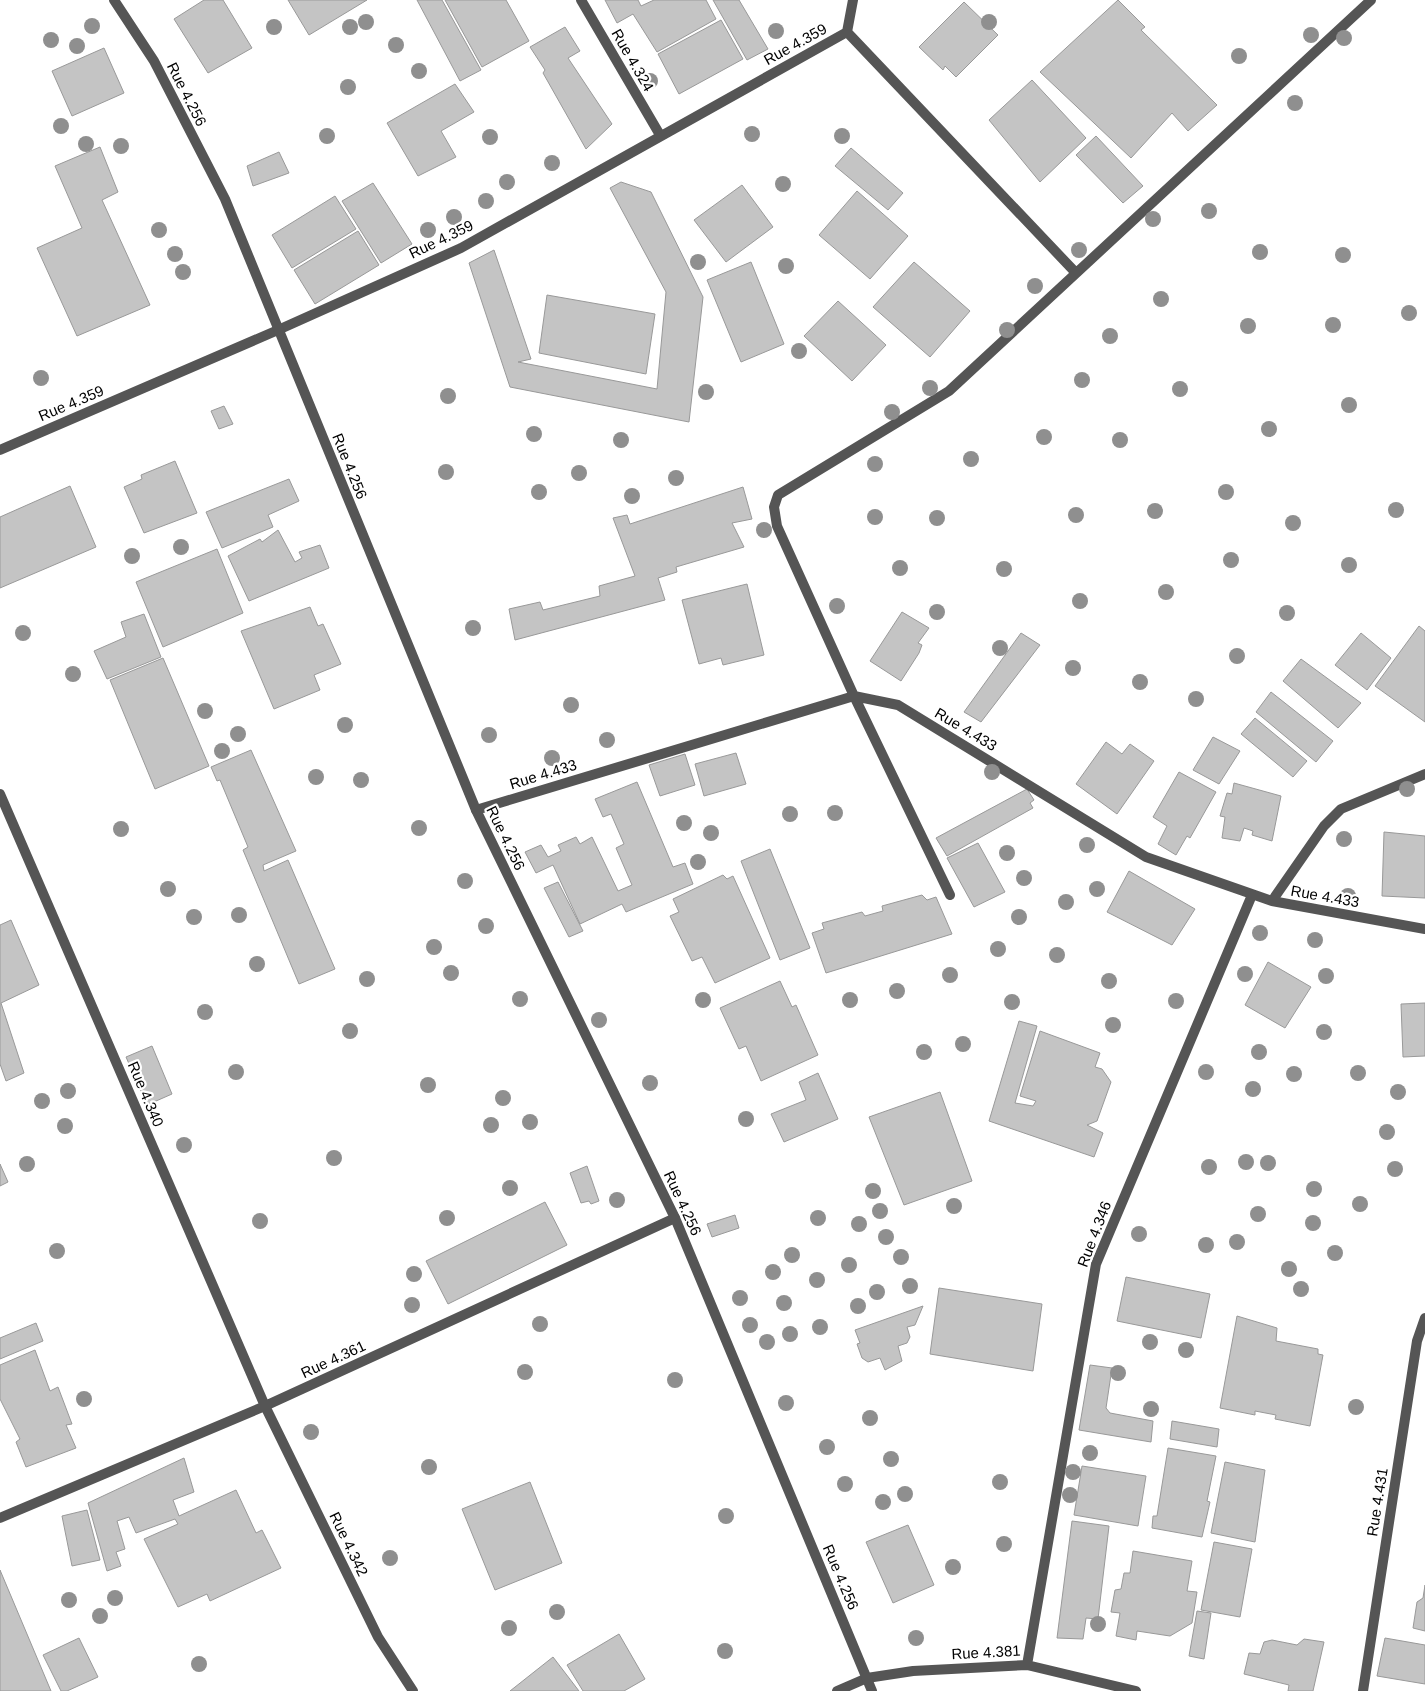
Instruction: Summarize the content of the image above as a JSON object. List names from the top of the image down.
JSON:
{
  "streets": {
    "street": [
      "Rue 4.359",
      "Rue 4.324",
      "Rue 4.256",
      "Rue 4.433",
      "Rue 4.340",
      "Rue 4.346",
      "Rue 4.361",
      "Rue 4.431",
      "Rue 4.342",
      "Rue 4.381"
    ]
  },
  "crossings": [
    ["Rue 4.359", "Rue 4.324"],
    ["Rue 4.359", "Rue 4.256"],
    ["Rue 4.256", "Rue 4.433"],
    ["Rue 4.256", "Rue 4.361"],
    ["Rue 4.256", "Rue 4.381"],
    ["Rue 4.433", "Rue 4.346"],
    ["Rue 4.340", "Rue 4.361"],
    ["Rue 4.340", "Rue 4.342"],
    ["Rue 4.346", "Rue 4.381"],
    ["Rue 4.361", "Rue 4.342"]
  ]
}
